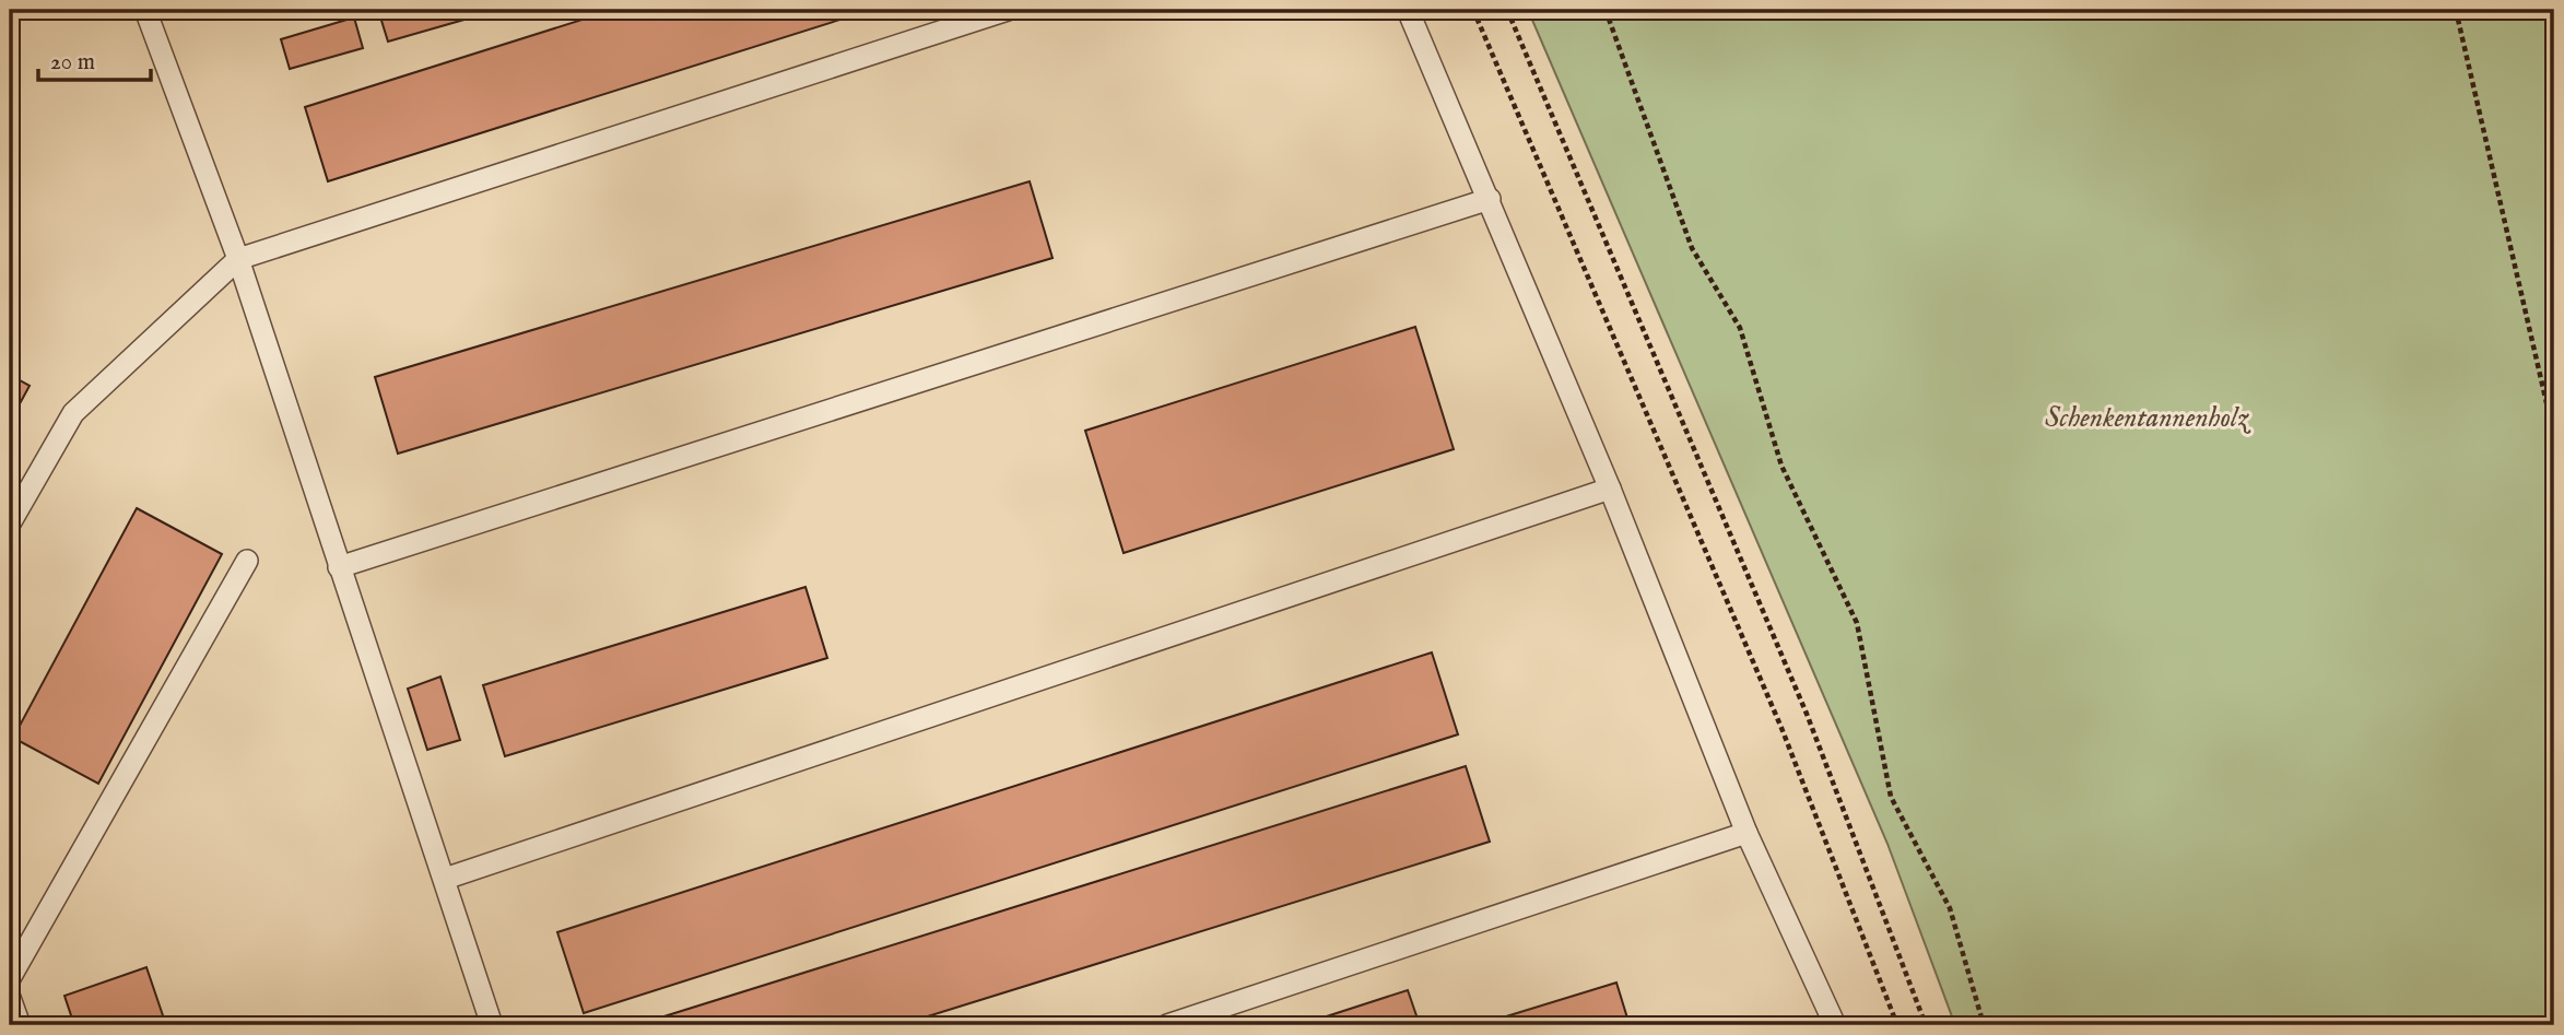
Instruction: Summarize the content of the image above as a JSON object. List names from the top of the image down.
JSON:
{
  "parks": ["Schenkentannenholz"],
  "scale_bar": "20 m"
}
